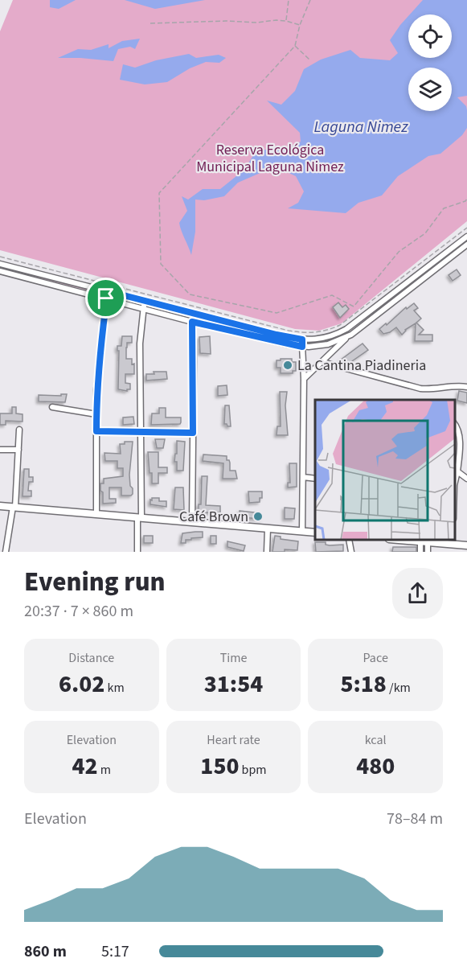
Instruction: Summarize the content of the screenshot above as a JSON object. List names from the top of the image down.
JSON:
{
  "water": ["Laguna Nimez"],
  "parks": ["Reserva Ecológica Municipal Laguna Nimez"],
  "places": ["La Cantina Piadineria", "Café Brown"],
  "page": {
    "heading": ["Evening run", "20:37 · 7 × 860 m"],
    "stats": [
      ["Distance", "6.02 km"],
      ["Time", "31:54"],
      ["Pace", "5:18 /km"],
      ["Elevation", "42 m"],
      ["Heart rate", "150 bpm"],
      ["kcal", "480"]
    ],
    "chart": ["Elevation", "78–84 m"],
    "list": [
      {
        "name": "860 m",
        "note": "5:17"
      }
    ]
  }
}
